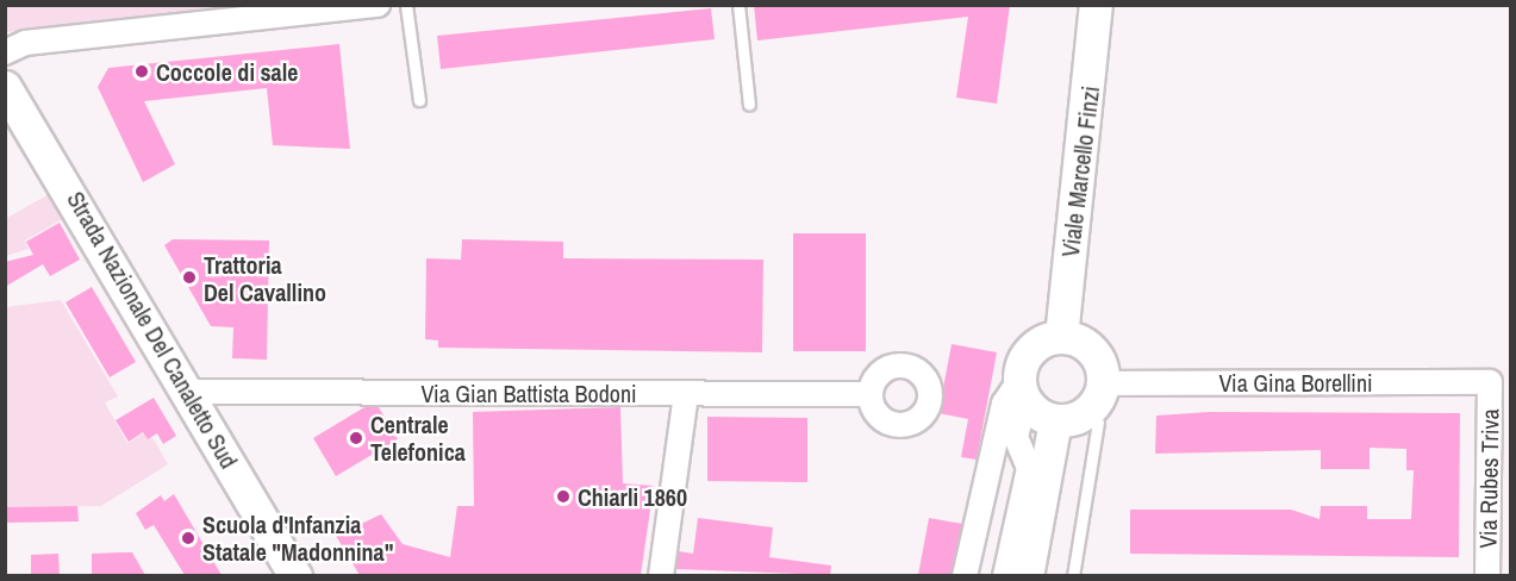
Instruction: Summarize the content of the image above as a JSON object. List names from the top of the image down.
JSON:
{
  "streets": {
    "street": [
      "Viale Marcello Finzi",
      "Strada Nazionale Del Canaletto Sud",
      "Via Gina Borellini",
      "Via Gian Battista Bodoni",
      "Via Rubes Triva"
    ]
  },
  "crossings": [
    ["Viale Marcello Finzi", "Via Gina Borellini"],
    ["Strada Nazionale Del Canaletto Sud", "Via Gian Battista Bodoni"],
    ["Via Gina Borellini", "Via Rubes Triva"]
  ],
  "places": [
    "Coccole di sale",
    "Trattoria Del Cavallino",
    "Centrale Telefonica",
    "Chiarli 1860",
    "Scuola d'Infanzia Statale \"Madonnina\""
  ]
}
